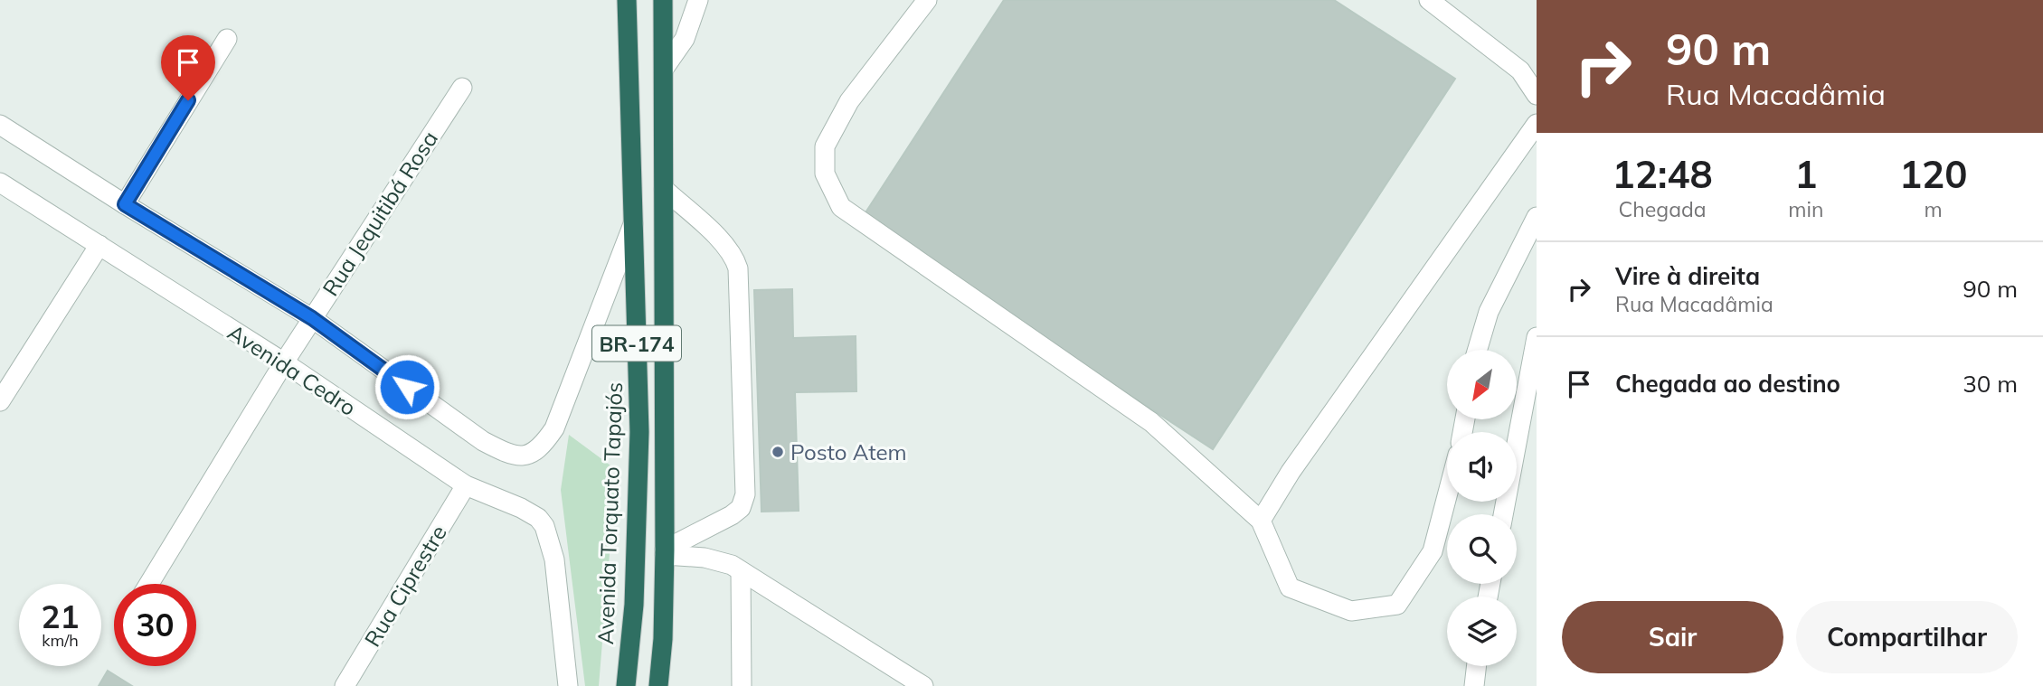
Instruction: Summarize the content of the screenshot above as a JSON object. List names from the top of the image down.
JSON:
{
  "streets": {
    "highway": ["BR-174", "Avenida Torquato Tapajós"],
    "street": ["Rua Jequitibá Rosa", "Avenida Cedro", "Rua Ciprestre"]
  },
  "crossings": [
    ["Rua Jequitibá Rosa", "Avenida Cedro"],
    ["Avenida Cedro", "Rua Ciprestre"]
  ],
  "places": ["Posto Atem"],
  "north": "bottom left",
  "page": {
    "turn": ["90 m", "Rua Macadâmia"],
    "eta": [
      "12:48",
      "Chegada",
      "1",
      "min",
      "120",
      "m"
    ],
    "list": [
      {
        "name": "Vire à direita",
        "note": "Rua Macadâmia",
        "value": "90 m"
      },
      {
        "name": "Chegada ao destino",
        "value": "30 m"
      }
    ],
    "speed": "21 km/h",
    "limit": "30",
    "buttons": ["Sair", "Compartilhar"]
  }
}
